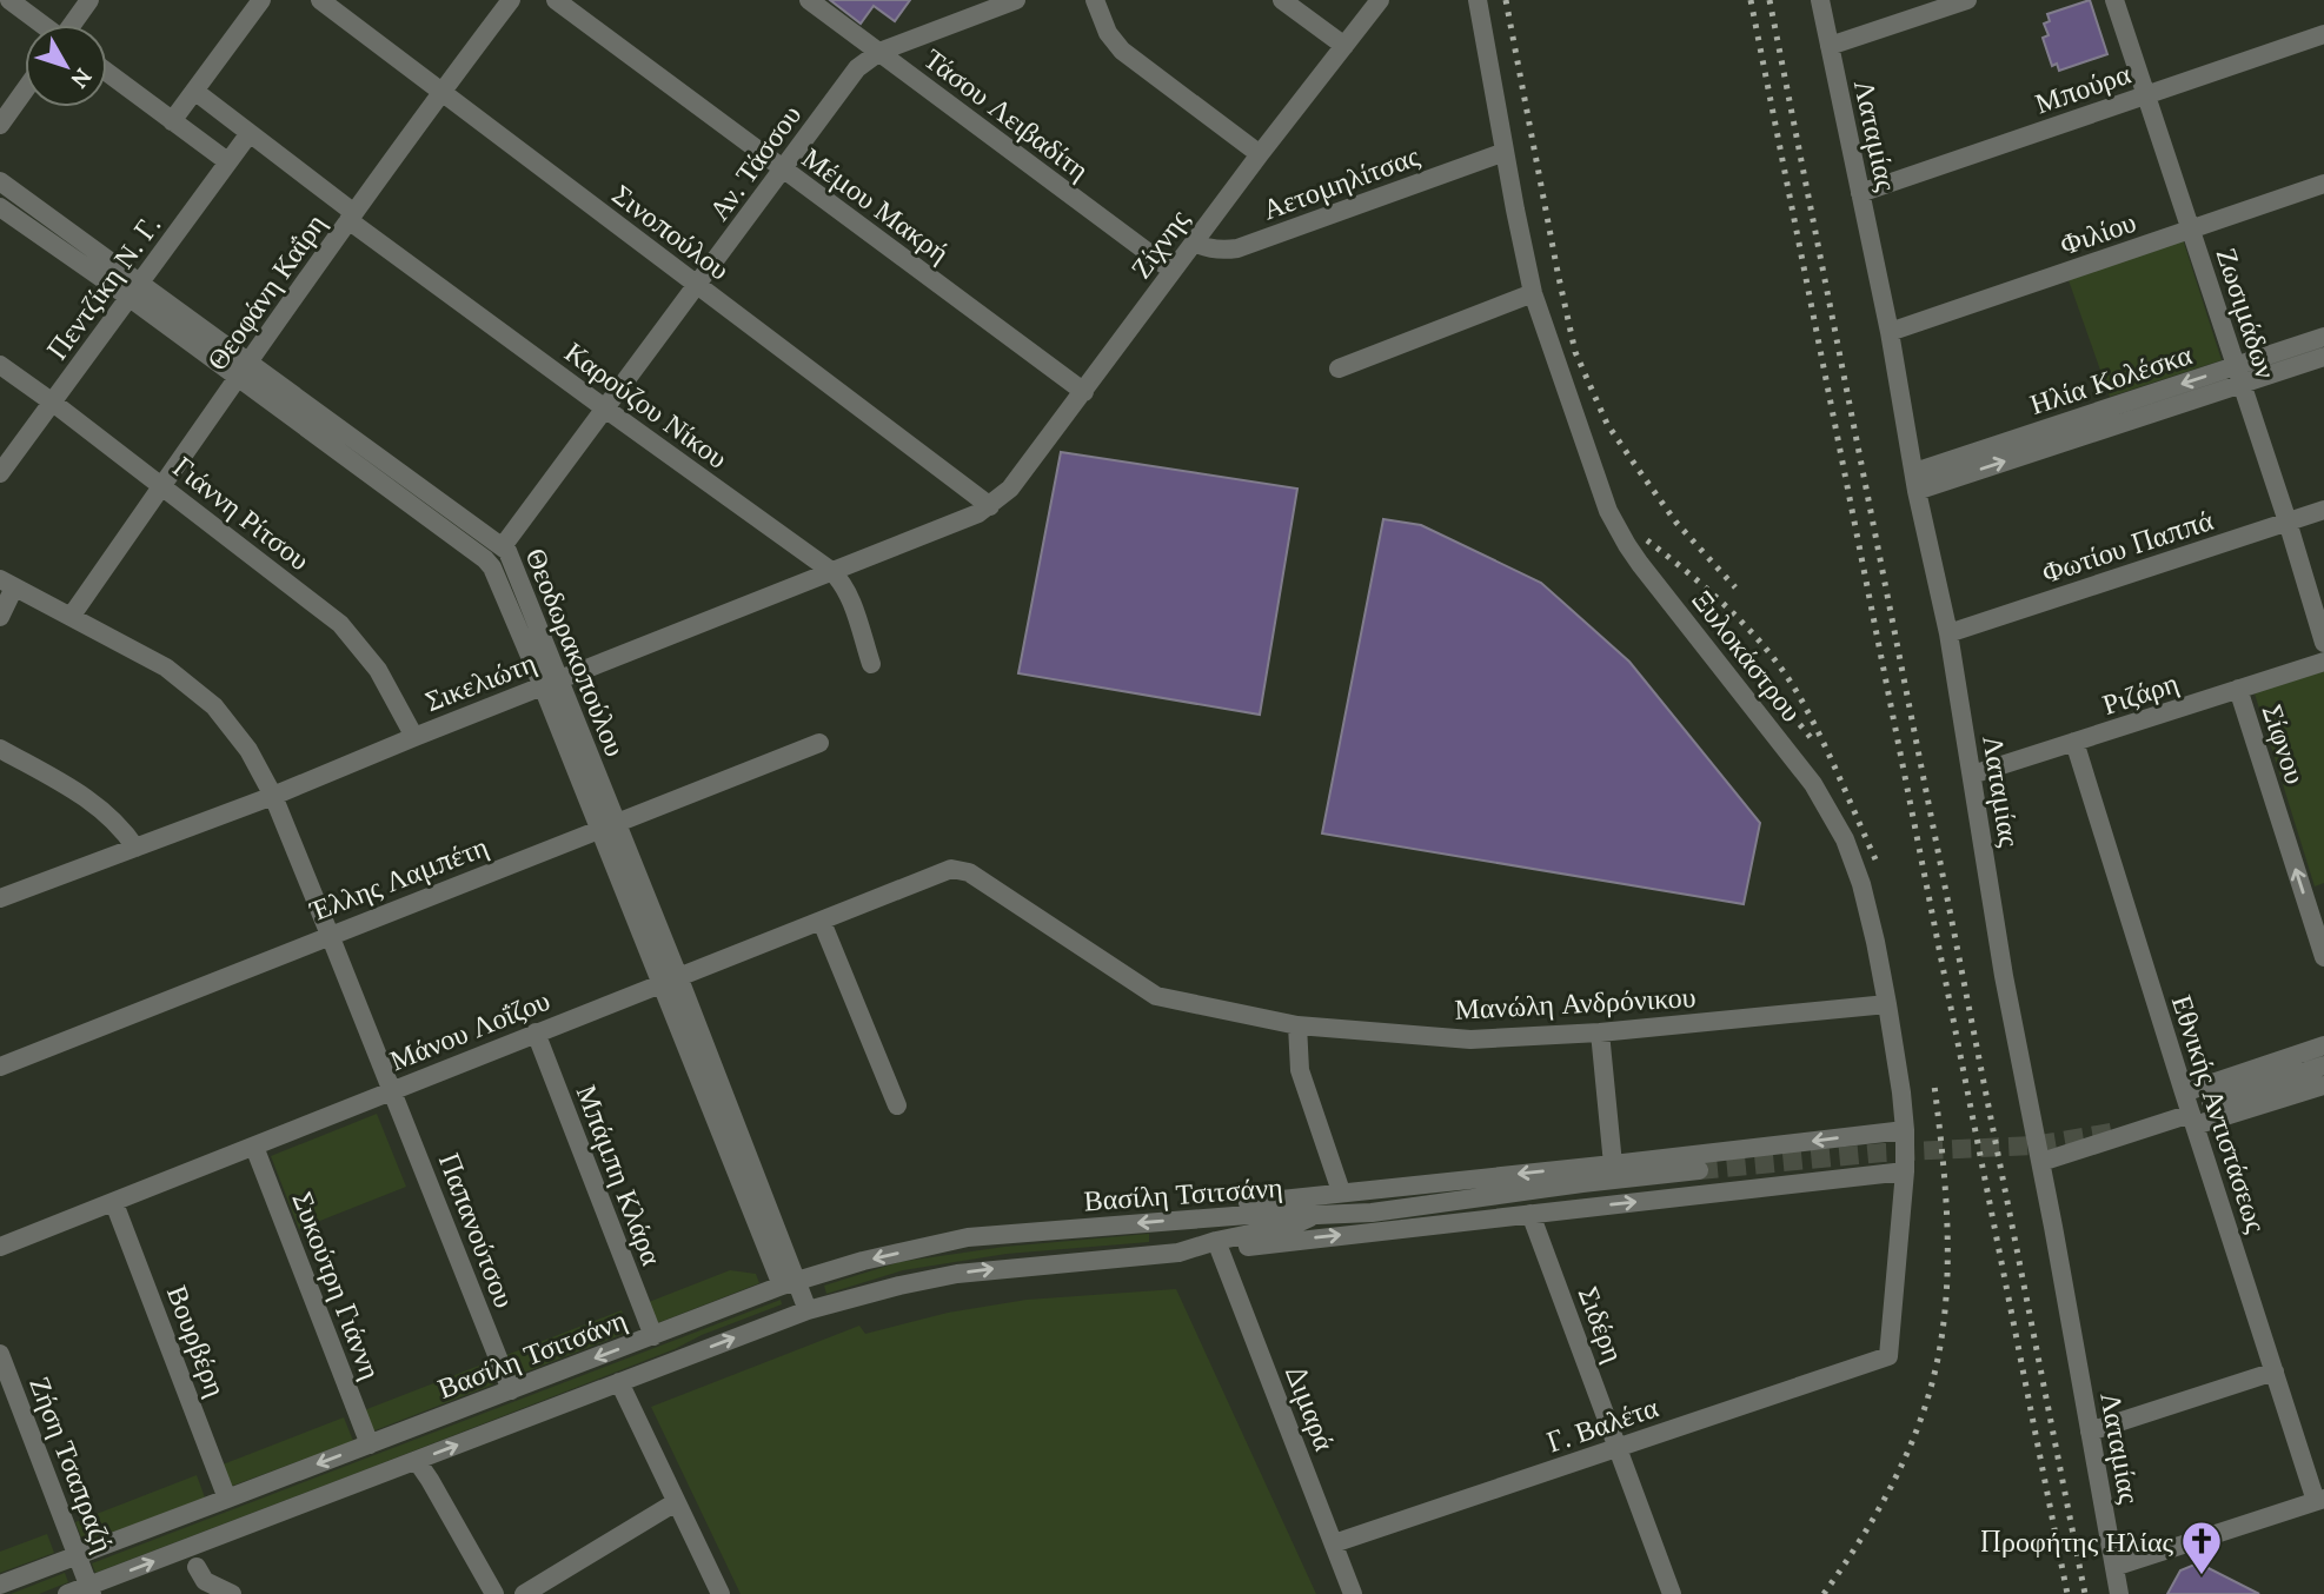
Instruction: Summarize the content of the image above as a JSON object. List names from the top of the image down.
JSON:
{
  "streets": {
    "street": [
      "Μπούρα",
      "Τάσου Λειβαδίτη",
      "Λαταμίας",
      "Αν. Τάσσου",
      "Αετομηλίτσας",
      "Μέμου Μακρή",
      "Σινοπούλου",
      "Φιλίου",
      "Ζίχνης",
      "Πεντζίκη Ν. Γ.",
      "Θεοφάνη Καΐρη",
      "Ζωσιμάδων",
      "Ηλία Κολέσκα",
      "Καρούζου Νίκου",
      "Γιάννη Ρίτσου",
      "Φωτίου Παππά",
      "Θεοδωρακοπούλου",
      "Ξυλοκάστρου",
      "Σικελιώτη",
      "Ριζάρη",
      "Σίφνου",
      "Έλλης Λαμπέτη",
      "Μανώλη Ανδρόνικου",
      "Μάνου Λοΐζου",
      "Εθνικής Αντιστάσεως",
      "Μπάμπη Κλάρα",
      "Βασίλη Τσιτσάνη",
      "Παπανούτσου",
      "Συκούτρη Γιάννη",
      "Σιδέρη",
      "Βουρβέρη",
      "Διμαρά",
      "Γ. Βαλέτα",
      "Ζήση Τσαπραζή"
    ]
  },
  "crossings": [
    ["Μπούρα", "Λαταμίας"],
    ["Μπούρα", "Ζωσιμάδων"],
    ["Τάσου Λειβαδίτη", "Αν. Τάσσου"],
    ["Τάσου Λειβαδίτη", "Ζίχνης"],
    ["Λαταμίας", "Φιλίου"],
    ["Λαταμίας", "Ηλία Κολέσκα"],
    ["Λαταμίας", "Φωτίου Παππά"],
    ["Λαταμίας", "Ριζάρη"],
    ["Αν. Τάσσου", "Μέμου Μακρή"],
    ["Αν. Τάσσου", "Σινοπούλου"],
    ["Αν. Τάσσου", "Καρούζου Νίκου"],
    ["Αν. Τάσσου", "Θεοδωρακοπούλου"],
    ["Αετομηλίτσας", "Ζίχνης"],
    ["Αετομηλίτσας", "Ξυλοκάστρου"],
    ["Μέμου Μακρή", "Ζίχνης"],
    ["Σινοπούλου", "Ζίχνης"],
    ["Σινοπούλου", "Θεοφάνη Καΐρη"],
    ["Σινοπούλου", "Σικελιώτη"],
    ["Φιλίου", "Ζωσιμάδων"],
    ["Ζίχνης", "Σικελιώτη"],
    ["Πεντζίκη Ν. Γ.", "Καρούζου Νίκου"],
    ["Πεντζίκη Ν. Γ.", "Γιάννη Ρίτσου"],
    ["Πεντζίκη Ν. Γ.", "Θεοδωρακοπούλου"],
    ["Θεοφάνη Καΐρη", "Καρούζου Νίκου"],
    ["Θεοφάνη Καΐρη", "Γιάννη Ρίτσου"],
    ["Θεοφάνη Καΐρη", "Θεοδωρακοπούλου"],
    ["Θεοφάνη Καΐρη", "Παπανούτσου"],
    ["Ζωσιμάδων", "Ηλία Κολέσκα"],
    ["Ζωσιμάδων", "Φωτίου Παππά"],
    ["Καρούζου Νίκου", "Σικελιώτη"],
    ["Γιάννη Ρίτσου", "Σικελιώτη"],
    ["Θεοδωρακοπούλου", "Σικελιώτη"],
    ["Ξυλοκάστρου", "Μανώλη Ανδρόνικου"],
    ["Ξυλοκάστρου", "Βασίλη Τσιτσάνη"],
    ["Ξυλοκάστρου", "Γ. Βαλέτα"],
    ["Σικελιώτη", "Παπανούτσου"],
    ["Ριζάρη", "Σίφνου"],
    ["Ριζάρη", "Εθνικής Αντιστάσεως"],
    ["Έλλης Λαμπέτη", "Παπανούτσου"],
    ["Μανώλη Ανδρόνικου", "Μάνου Λοΐζου"],
    ["Μάνου Λοΐζου", "Μπάμπη Κλάρα"],
    ["Μάνου Λοΐζου", "Παπανούτσου"],
    ["Μάνου Λοΐζου", "Συκούτρη Γιάννη"],
    ["Μάνου Λοΐζου", "Βουρβέρη"],
    ["Μπάμπη Κλάρα", "Βασίλη Τσιτσάνη"],
    ["Βασίλη Τσιτσάνη", "Παπανούτσου"],
    ["Βασίλη Τσιτσάνη", "Συκούτρη Γιάννη"],
    ["Βασίλη Τσιτσάνη", "Σιδέρη"],
    ["Βασίλη Τσιτσάνη", "Βουρβέρη"],
    ["Βασίλη Τσιτσάνη", "Διμαρά"],
    ["Βασίλη Τσιτσάνη", "Ζήση Τσαπραζή"],
    ["Σιδέρη", "Γ. Βαλέτα"],
    ["Διμαρά", "Γ. Βαλέτα"]
  ],
  "one_way": ["Σίφνου"],
  "places": {
    "church": ["Προφήτης Ηλίας"]
  },
  "north": "bottom right"
}
